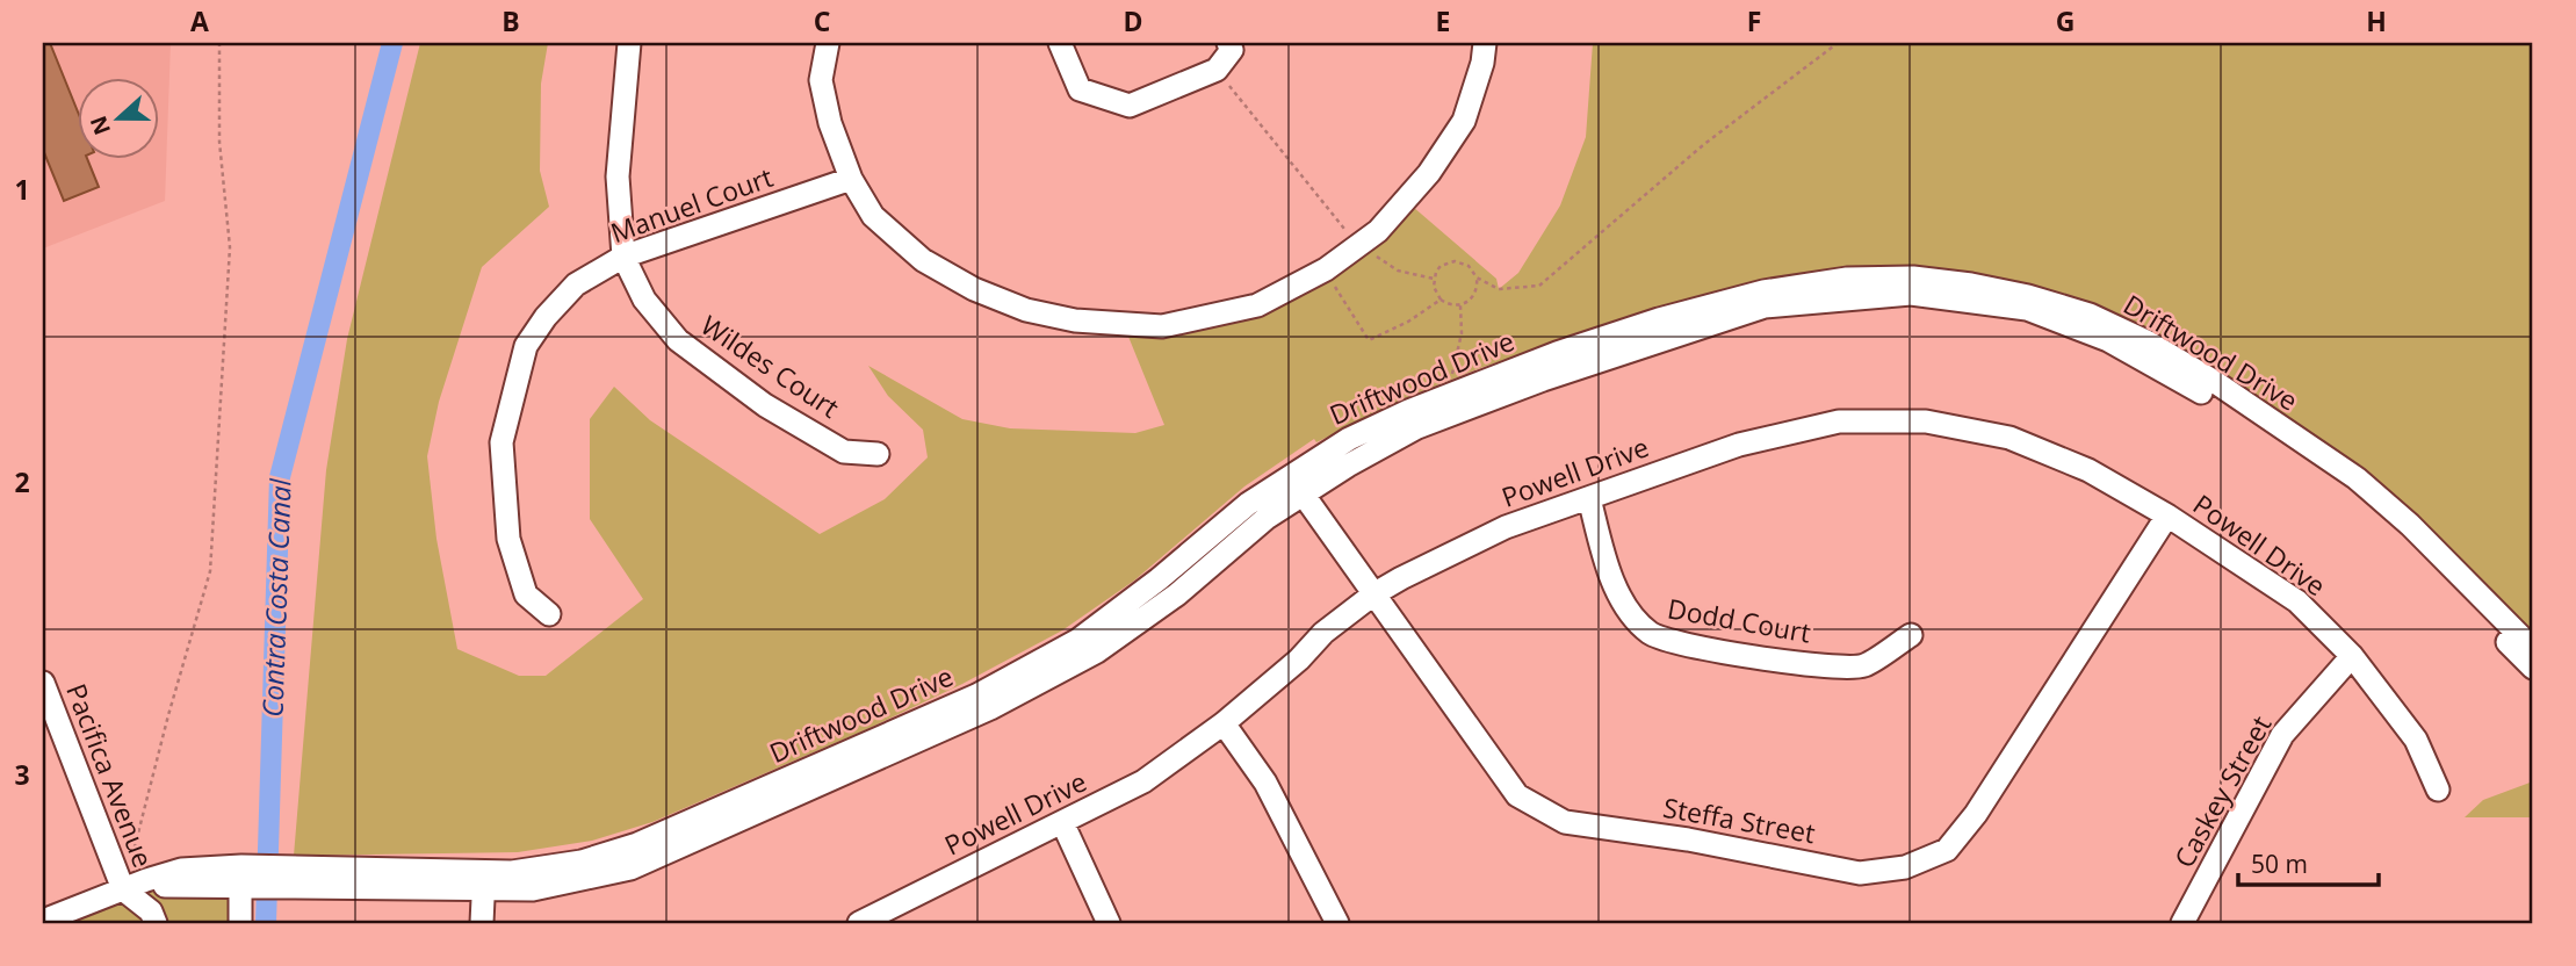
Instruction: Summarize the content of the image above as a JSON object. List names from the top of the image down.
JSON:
{
  "streets": {
    "street": [
      "Manuel Court",
      "Driftwood Drive",
      "Wildes Court",
      "Powell Drive",
      "Dodd Court",
      "Pacifica Avenue",
      "Caskey Street",
      "Steffa Street"
    ]
  },
  "crossings": [
    ["Manuel Court", "Wildes Court"],
    ["Driftwood Drive", "Pacifica Avenue"],
    ["Driftwood Drive", "Steffa Street"],
    ["Powell Drive", "Dodd Court"],
    ["Powell Drive", "Caskey Street"],
    ["Powell Drive", "Steffa Street"]
  ],
  "water": ["Contra Costa Canal"],
  "scale_bar": "50 m",
  "north": "left",
  "grid": {
    "columns": [
      "A",
      "B",
      "C",
      "D",
      "E",
      "F",
      "G",
      "H"
    ],
    "rows": ["1", "2", "3"]
  }
}
